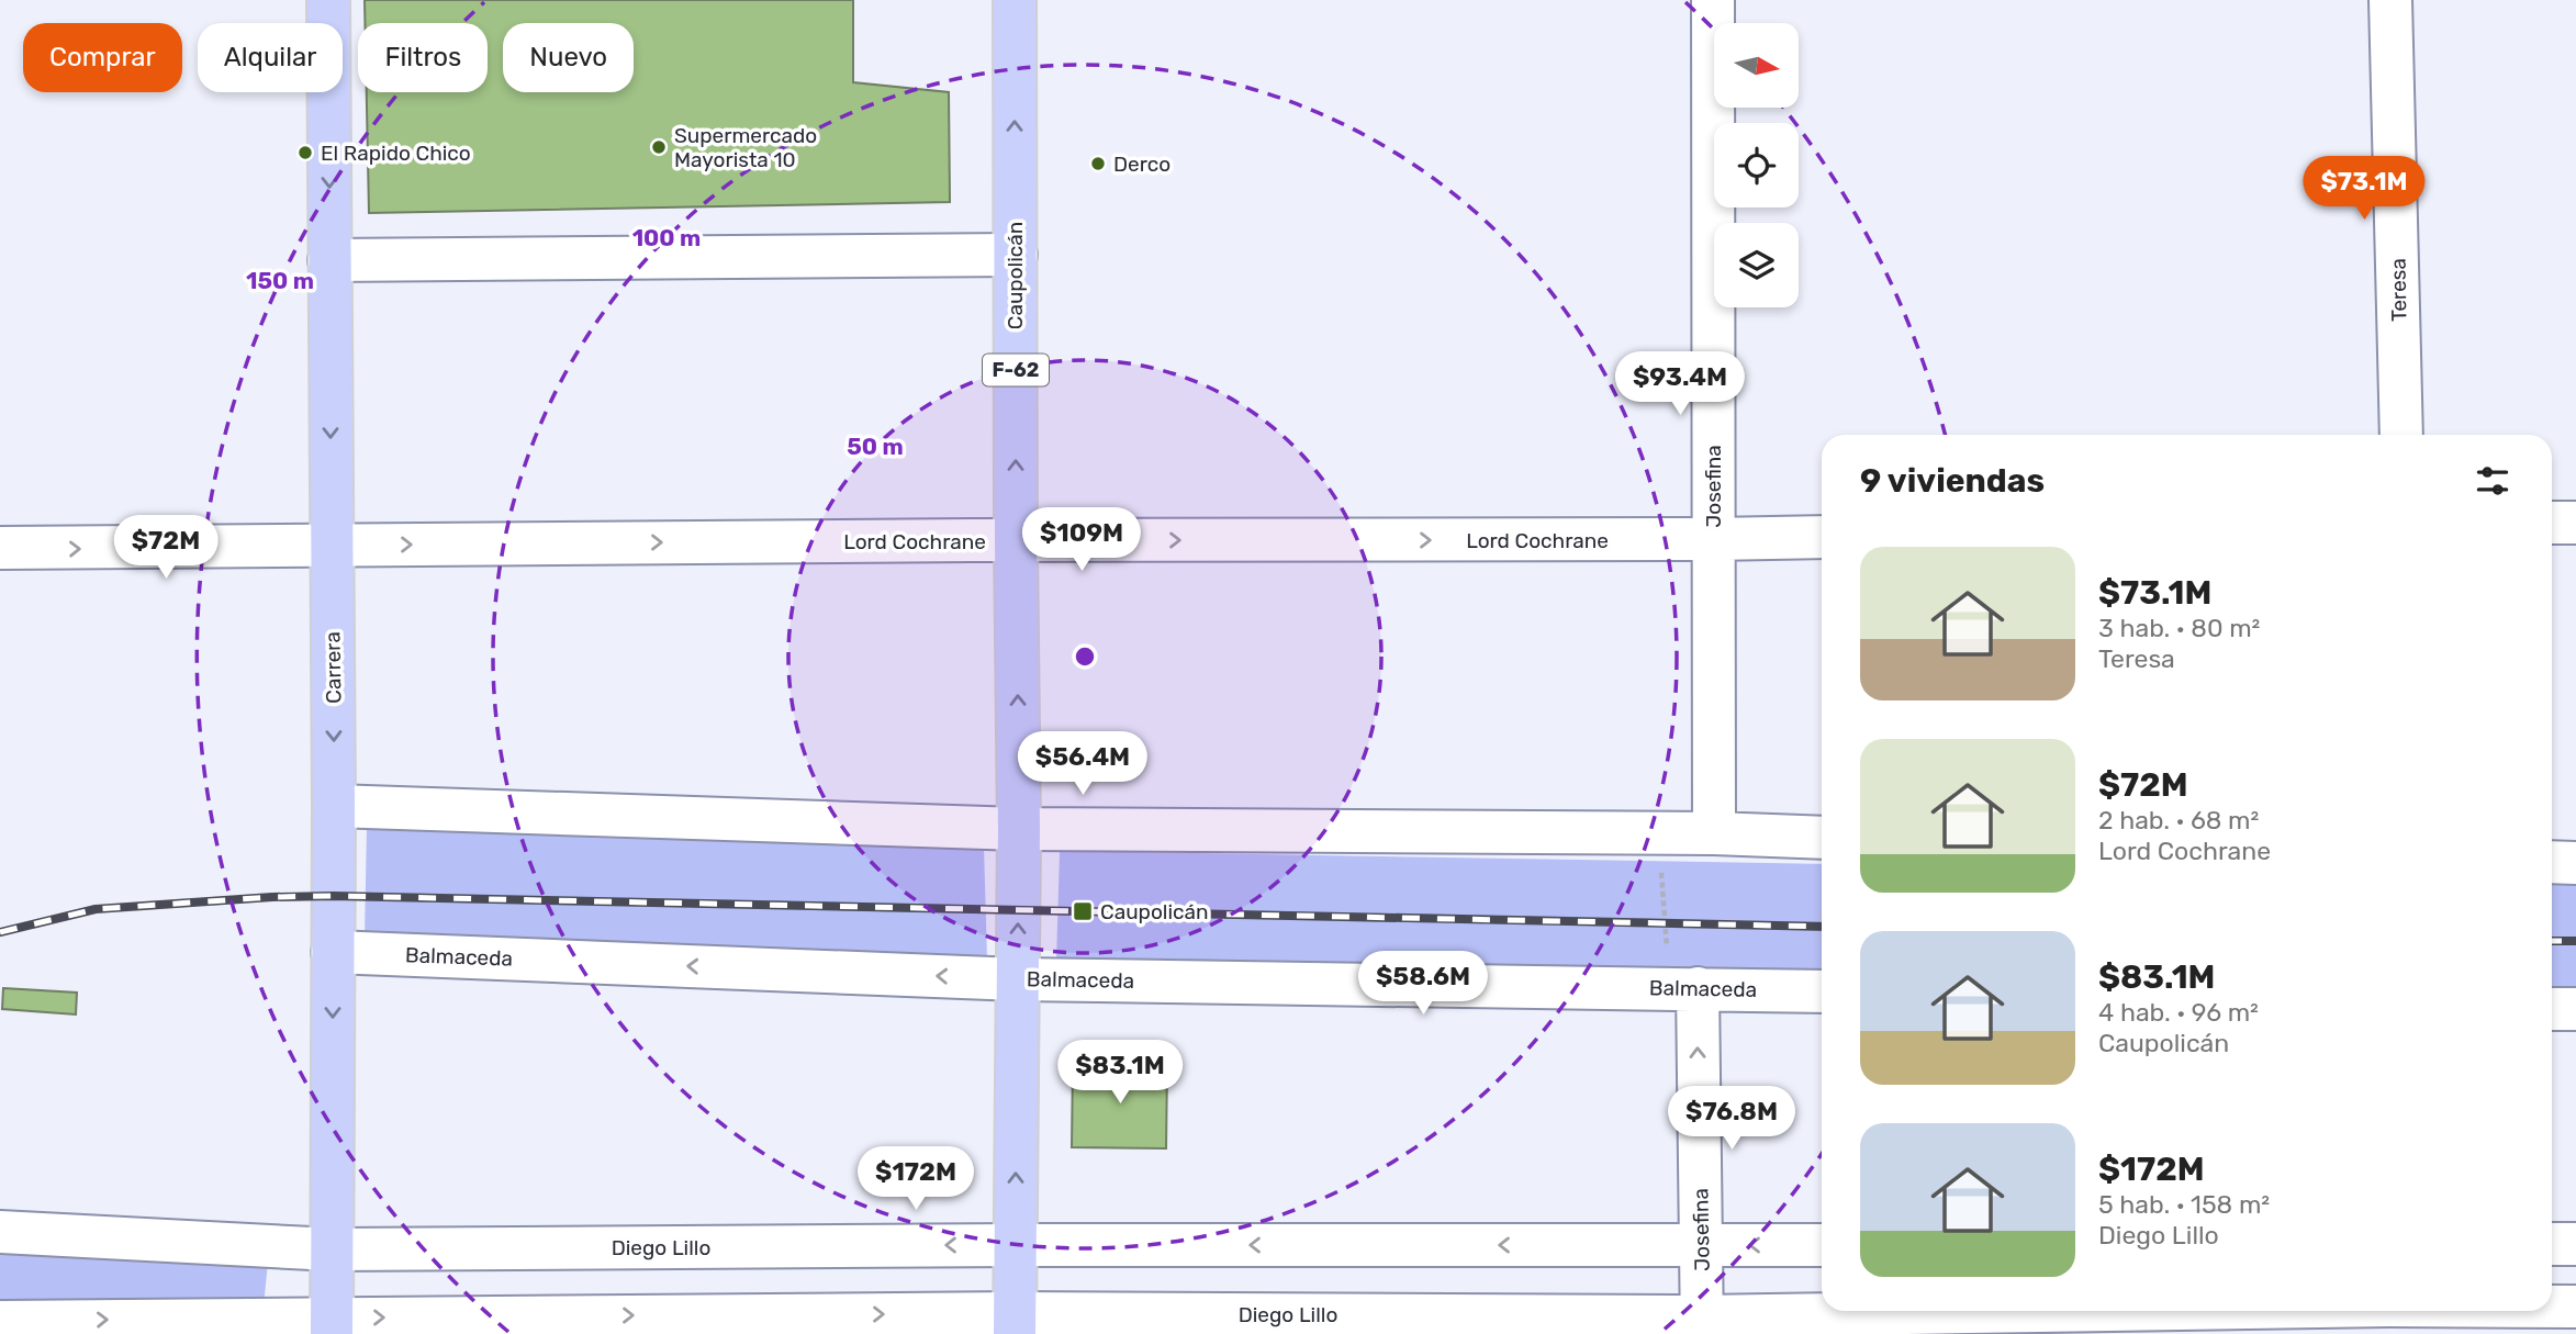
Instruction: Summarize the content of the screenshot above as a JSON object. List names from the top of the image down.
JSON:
{
  "streets": {
    "main road": ["Caupolicán", "F-62", "Carrera"],
    "street": [
      "Teresa",
      "Josefina",
      "Lord Cochrane",
      "Balmaceda",
      "Diego Lillo"
    ]
  },
  "crossings": [
    ["Caupolicán", "Lord Cochrane"],
    ["Caupolicán", "Balmaceda"],
    ["Caupolicán", "Diego Lillo"],
    ["Josefina", "Lord Cochrane"],
    ["Josefina", "Balmaceda"],
    ["Josefina", "Diego Lillo"],
    ["Lord Cochrane", "Carrera"],
    ["Carrera", "Balmaceda"],
    ["Carrera", "Diego Lillo"]
  ],
  "one_way": ["Caupolicán", "Carrera"],
  "places": {
    "other": ["Supermercado Mayorista 10", "El Rapido Chico", "Derco"],
    "transit": ["Caupolicán"]
  },
  "north": "right",
  "page": {
    "chip": [
      "Comprar",
      "Alquilar",
      "Filtros",
      "Nuevo"
    ],
    "price": [
      "$73.1M",
      "$93.4M",
      "$109M",
      "$72M",
      "$56.4M",
      "$58.6M",
      "$83.1M",
      "$76.8M",
      "$172M"
    ],
    "heading": "9 viviendas",
    "list": [
      {
        "name": "$73.1M",
        "note": "3 hab. · 80 m² · Teresa"
      },
      {
        "name": "$72M",
        "note": "2 hab. · 68 m² · Lord Cochrane"
      },
      {
        "name": "$83.1M",
        "note": "4 hab. · 96 m² · Caupolicán"
      },
      {
        "name": "$172M",
        "note": "5 hab. · 158 m² · Diego Lillo"
      }
    ]
  },
  "rings": ["100 m", "150 m", "50 m"]
}
